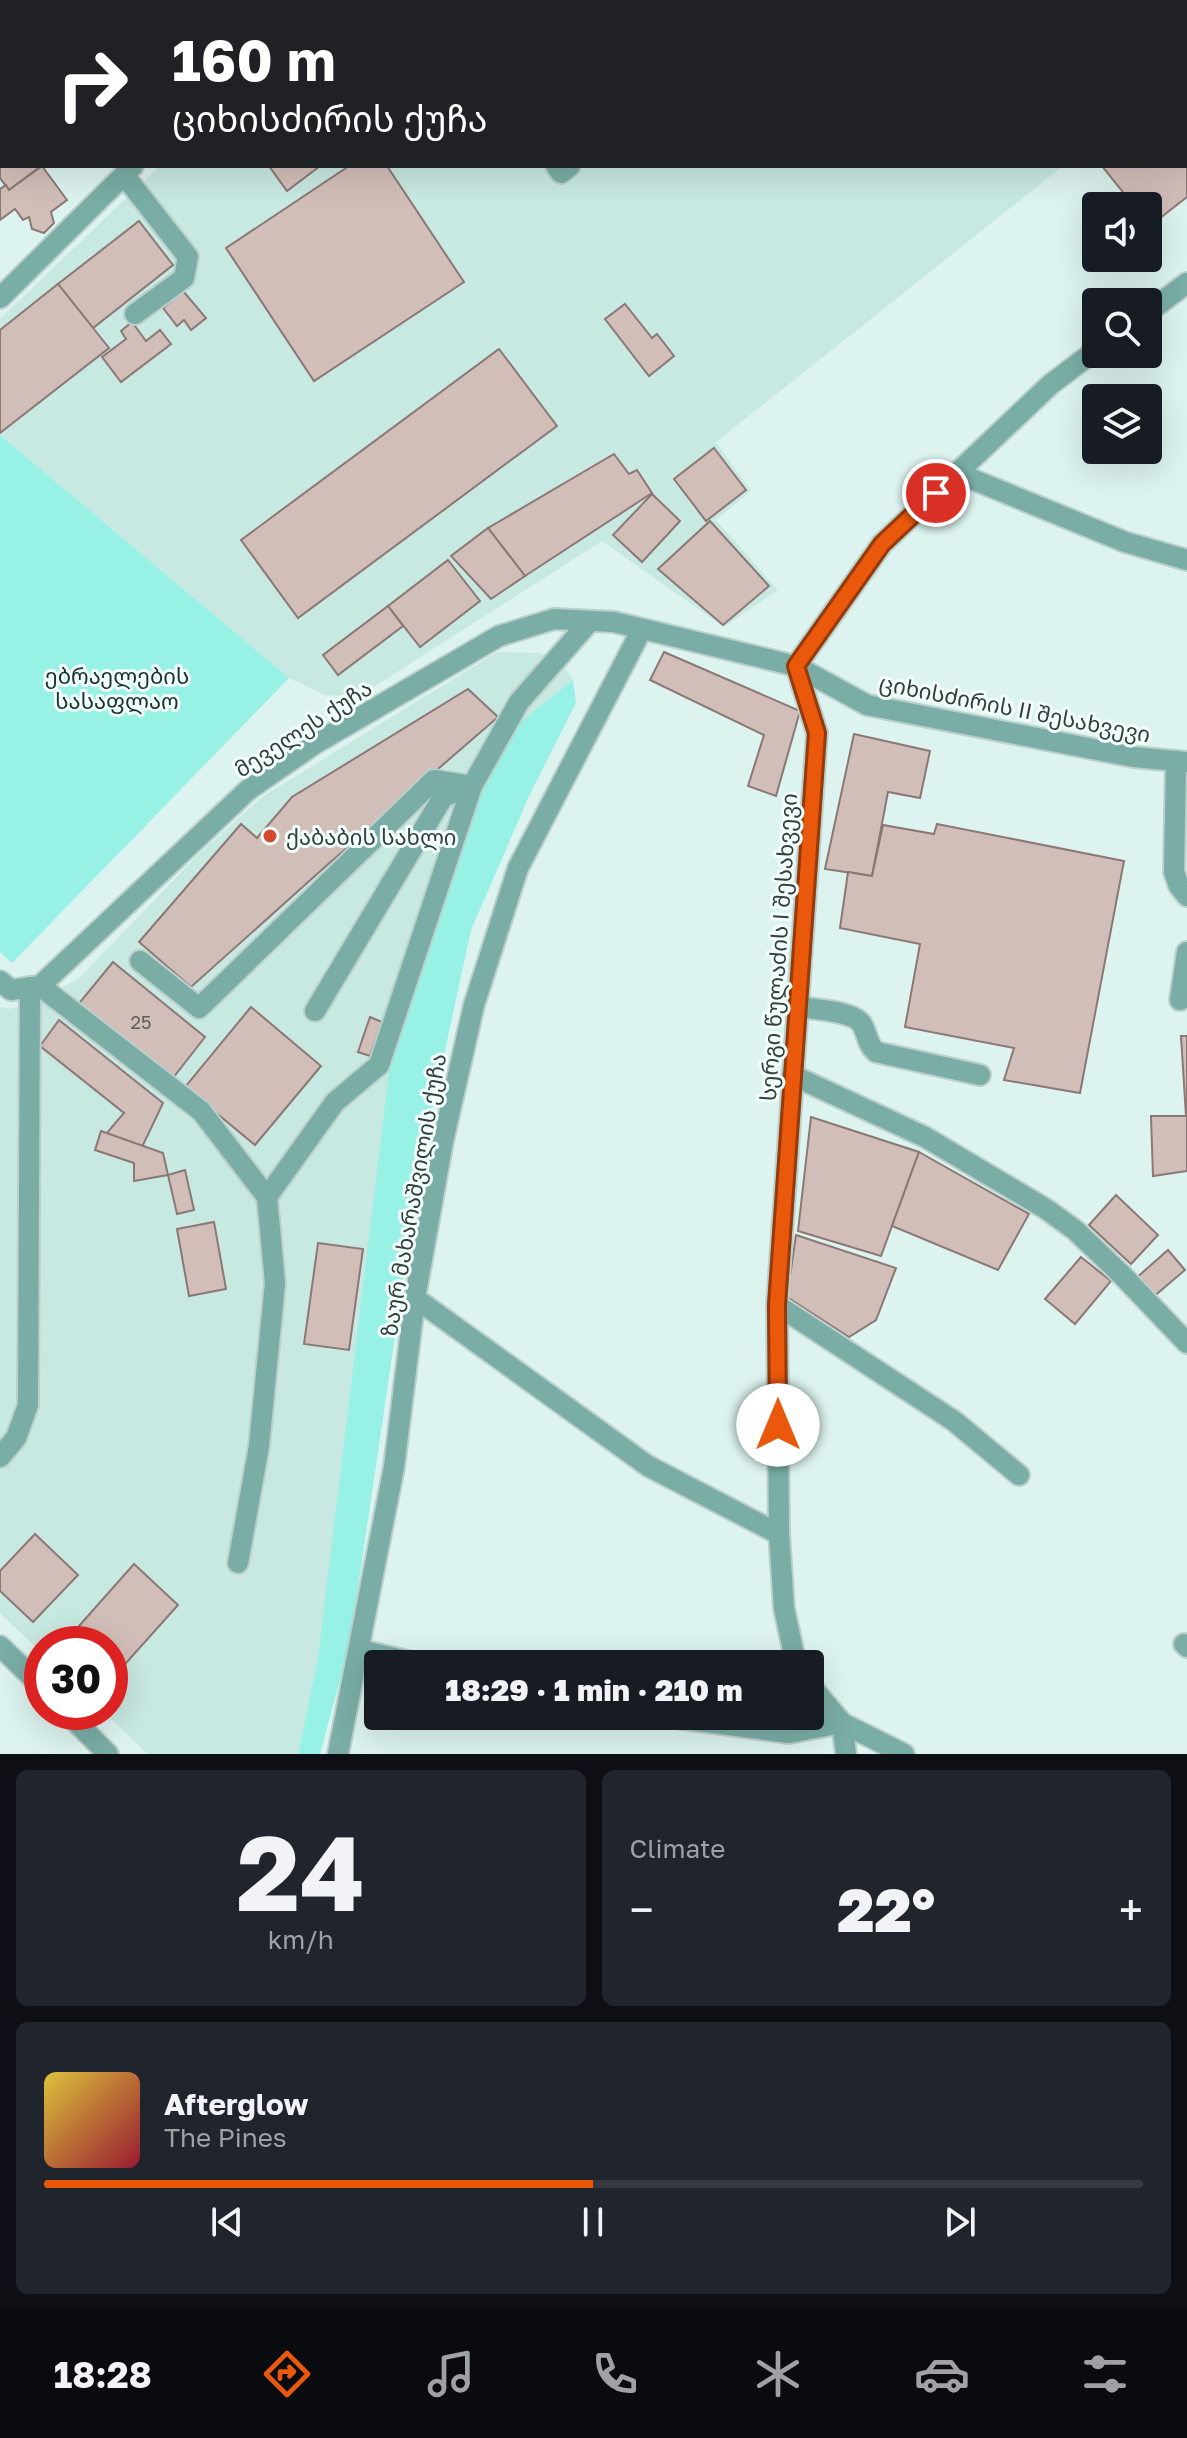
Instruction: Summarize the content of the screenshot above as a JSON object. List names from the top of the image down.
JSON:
{
  "streets": {
    "street": [
      "ციხისძირის II შესახვევი",
      "მეველეს ქუჩა",
      "სერგი წულაძის I შესახვევი",
      "ზაურ მახარაშვილის ქუჩა"
    ]
  },
  "crossings": [
    ["ციხისძირის II შესახვევი", "მეველეს ქუჩა"],
    ["ციხისძირის II შესახვევი", "სერგი წულაძის I შესახვევი"],
    ["ციხისძირის II შესახვევი", "ზაურ მახარაშვილის ქუჩა"],
    ["მეველეს ქუჩა", "ზაურ მახარაშვილის ქუჩა"]
  ],
  "parks": ["ებრაელების სასაფლაო"],
  "places": ["ქაბაბის სახლი"],
  "house_numbers": ["25"],
  "page": {
    "turn": ["160 m", "ციხისძირის ქუჩა"],
    "limit": "30",
    "trip": "18:29 · 1 min · 210 m",
    "tile": [
      ["24", "km/h"],
      "Climate"
    ],
    "heat": ["−", "22°", "+"],
    "song": ["Afterglow", "The Pines"],
    "tabs": "18:28"
  }
}
